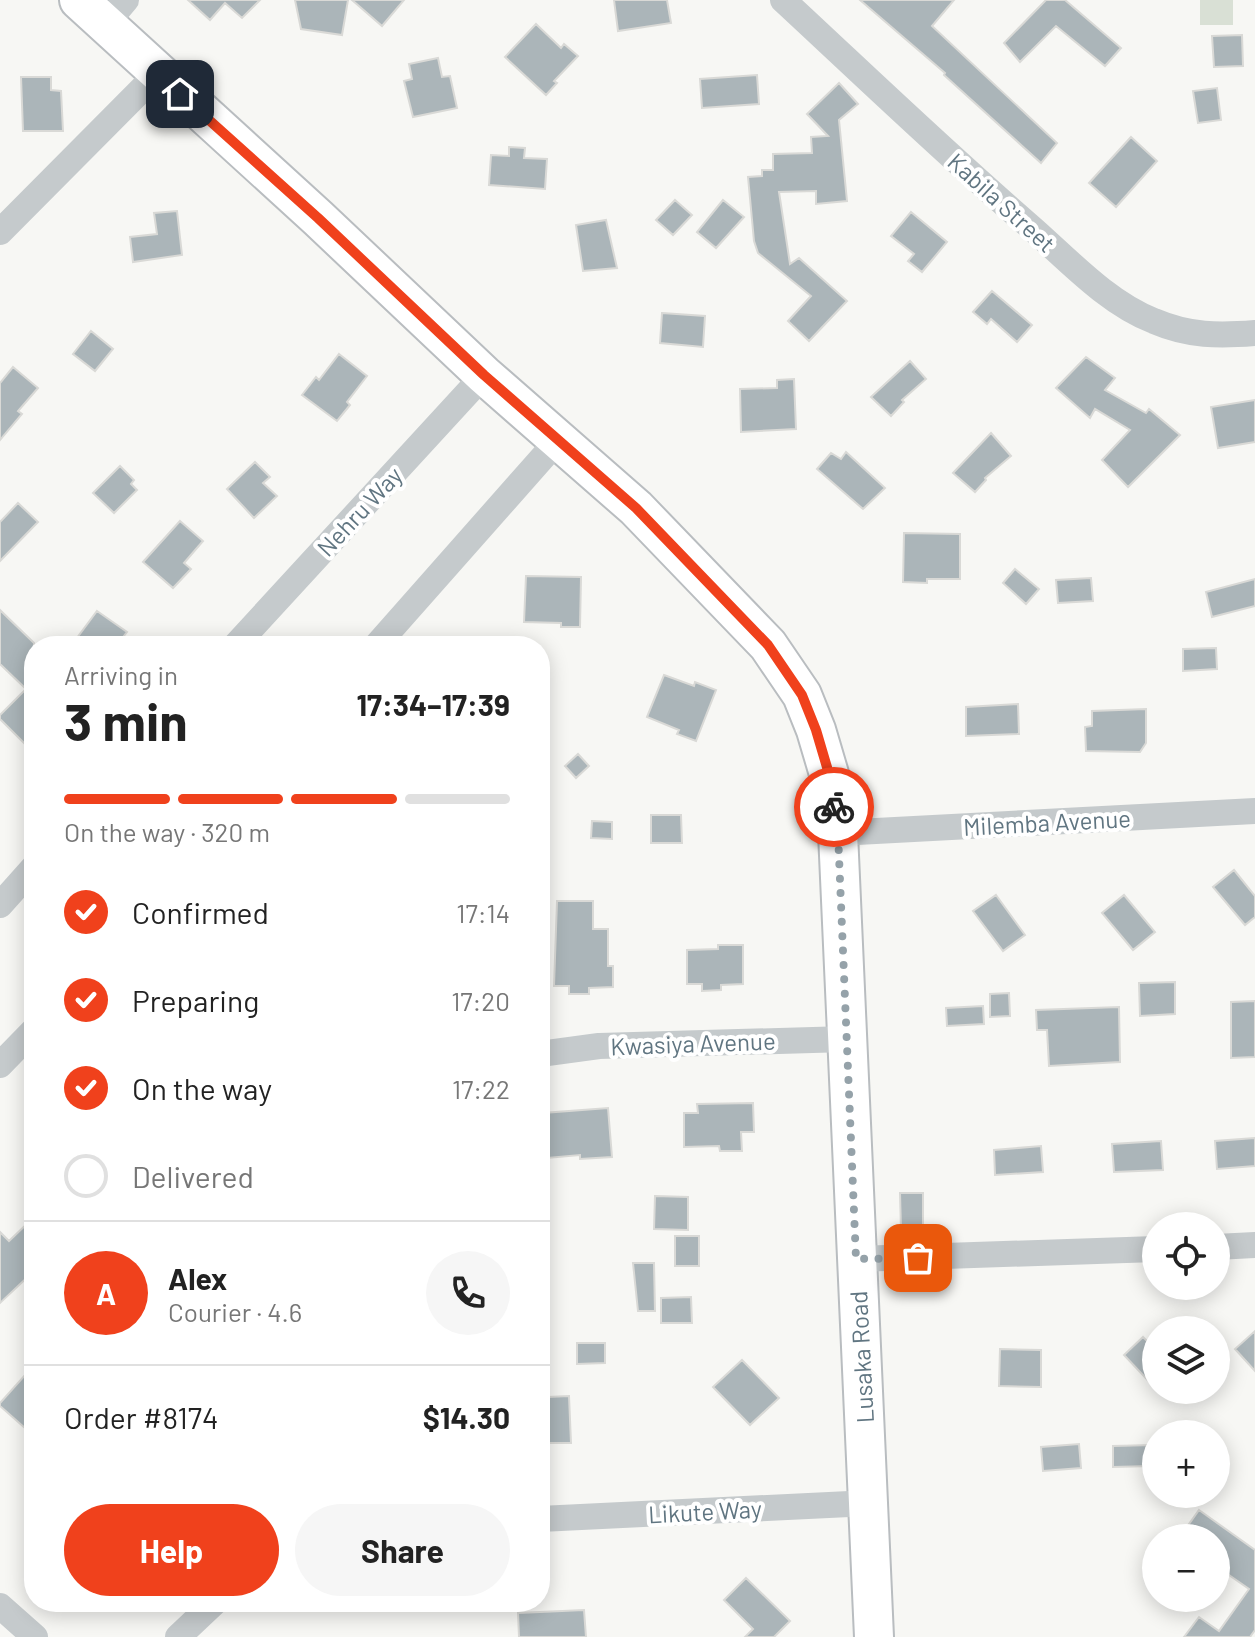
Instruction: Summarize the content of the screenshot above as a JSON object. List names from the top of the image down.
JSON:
{
  "streets": {
    "highway": ["Lusaka Road"],
    "street": [
      "Kabila Street",
      "Nehru Way",
      "Milemba Avenue",
      "Kwasiya Avenue",
      "Likute Way"
    ]
  },
  "crossings": [
    ["Nehru Way", "Lusaka Road"],
    ["Milemba Avenue", "Lusaka Road"],
    ["Kwasiya Avenue", "Lusaka Road"],
    ["Lusaka Road", "Likute Way"]
  ],
  "page": {
    "heading": ["3 min", "Arriving in", "17:34–17:39"],
    "panel": [
      "Alex",
      "Courier · 4.6",
      "Order #8174",
      "$14.30"
    ],
    "bar": "On the way · 320 m",
    "list": [
      ["Confirmed", "17:14"],
      ["Preparing", "17:20"],
      ["On the way", "17:22"],
      "Delivered"
    ],
    "map_buttons": ["+", "−"],
    "round": "A",
    "buttons": ["Help", "Share"]
  }
}
